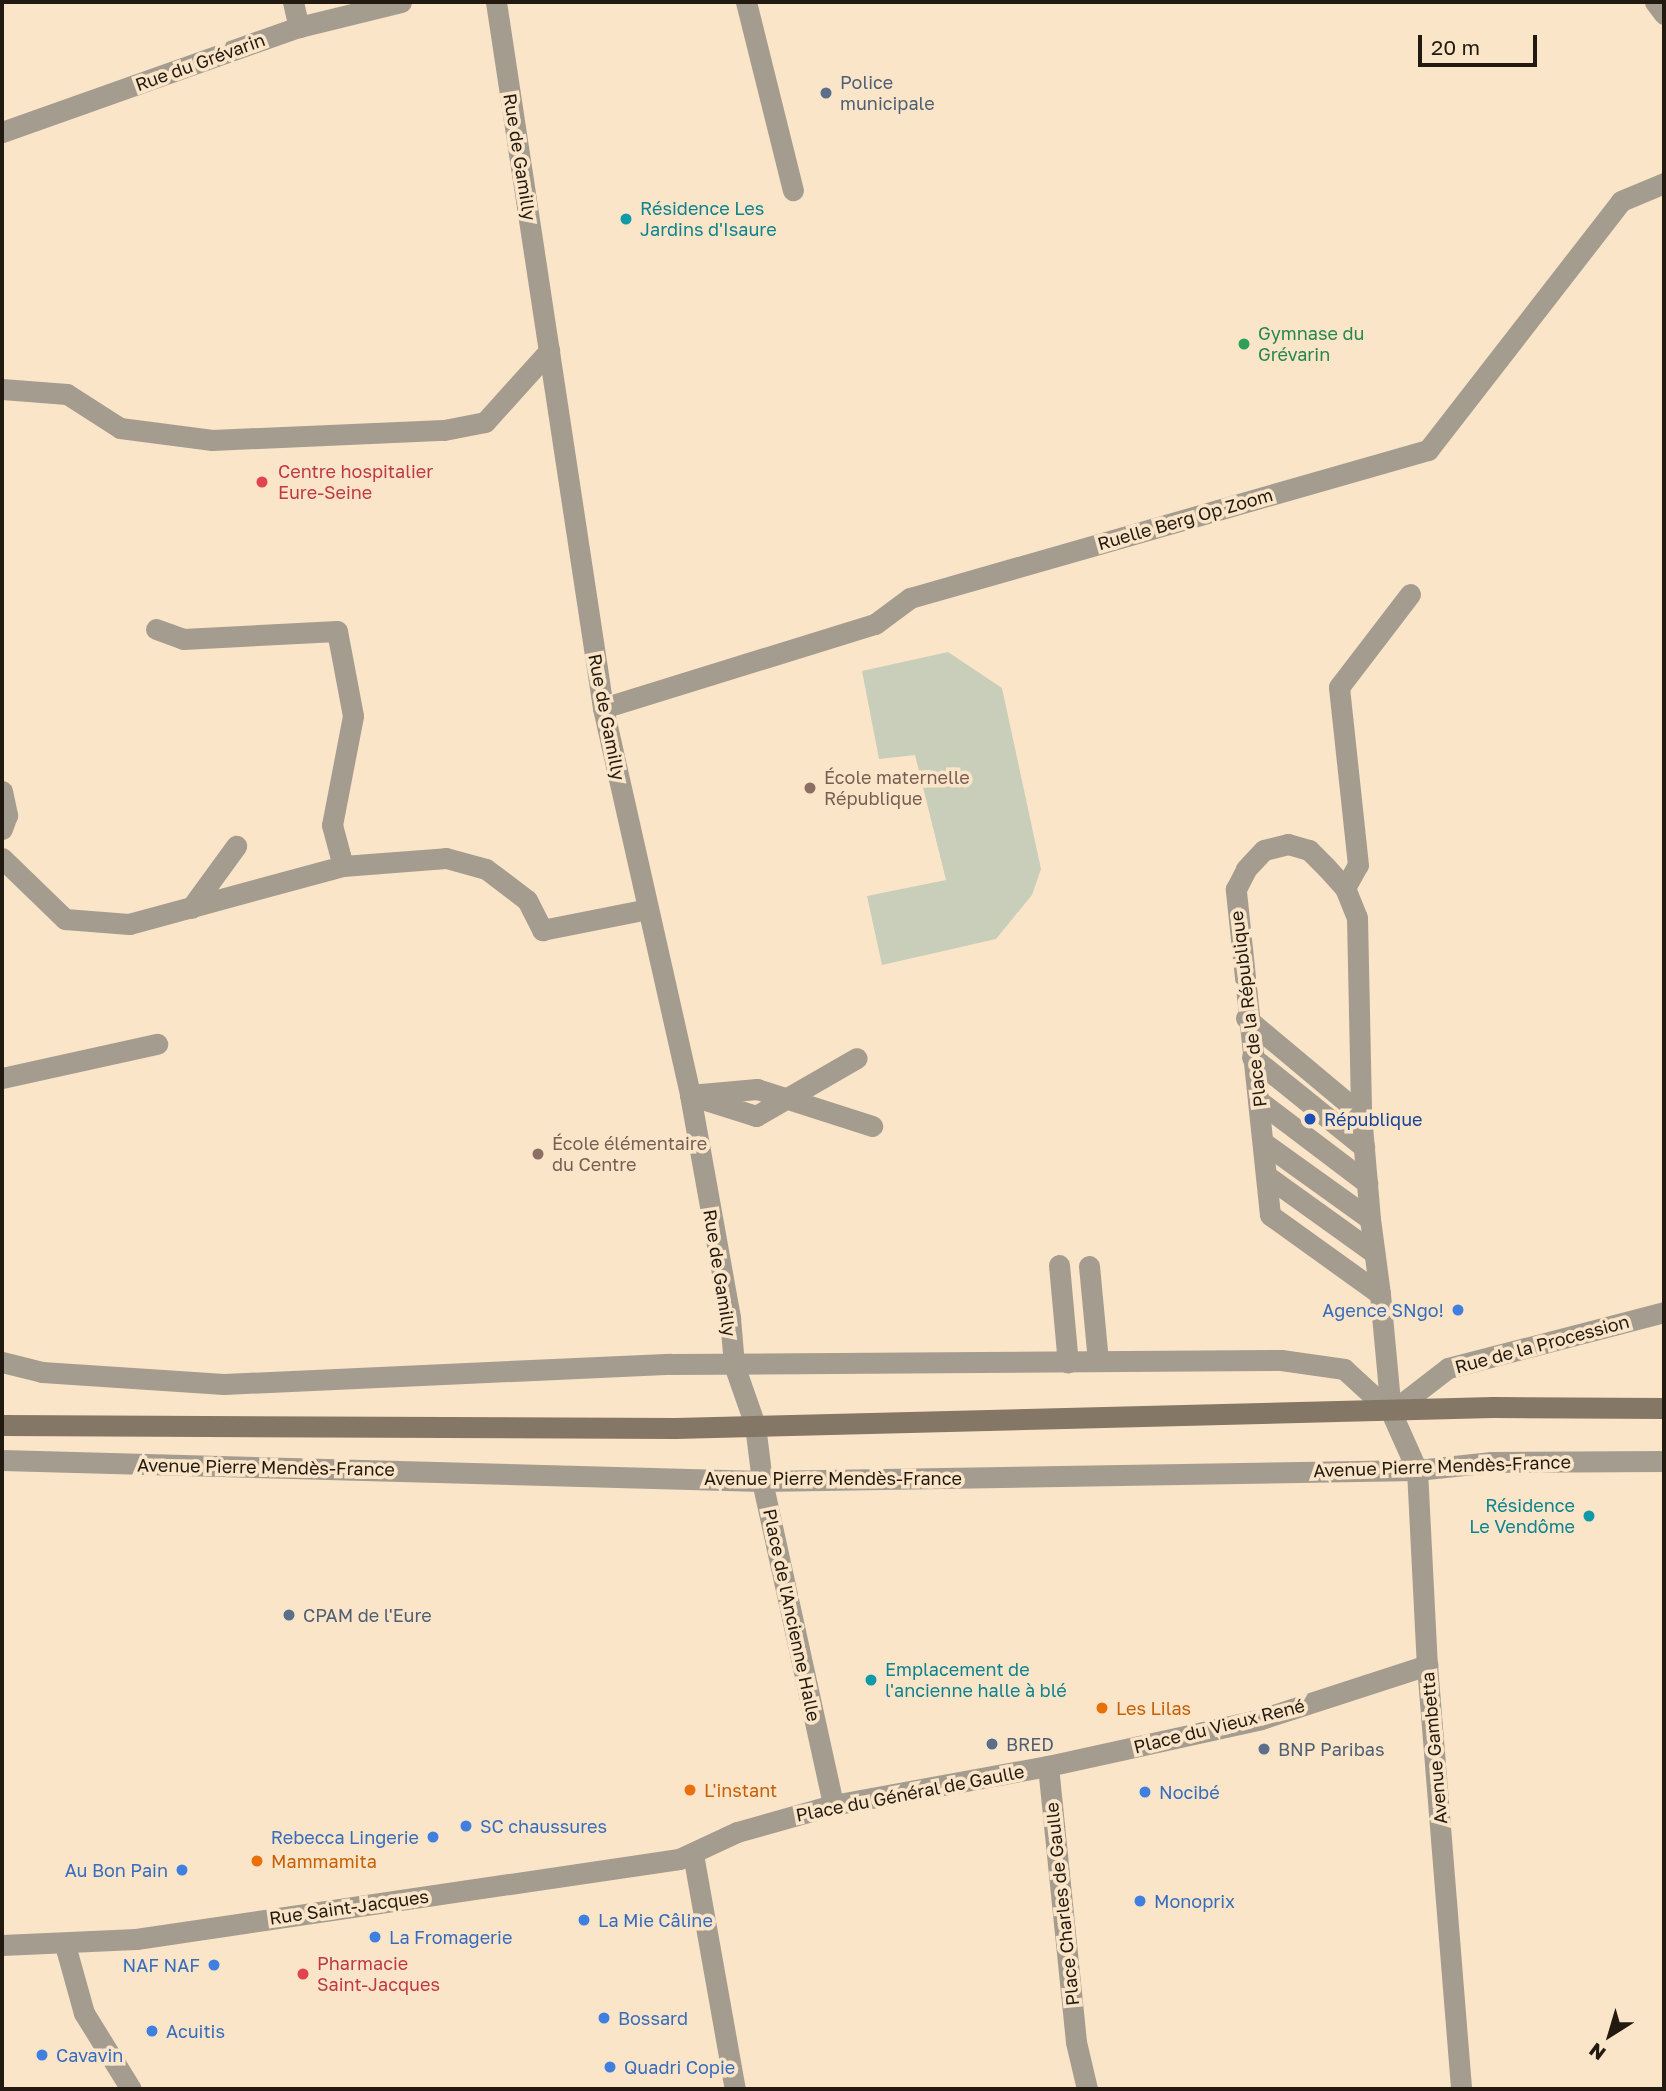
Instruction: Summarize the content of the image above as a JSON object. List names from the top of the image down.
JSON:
{
  "streets": {
    "street": [
      "Rue du Grévarin",
      "Rue de Gamilly",
      "Ruelle Berg Op Zoom",
      "Place de la République",
      "Rue de la Procession",
      "Avenue Pierre Mendès-France",
      "Place de l'Ancienne Halle",
      "Place du Vieux René",
      "Avenue Gambetta",
      "Place du Général de Gaulle",
      "Place Charles de Gaulle",
      "Rue Saint-Jacques"
    ]
  },
  "crossings": [
    ["Rue de Gamilly", "Ruelle Berg Op Zoom"],
    ["Rue de Gamilly", "Place de l'Ancienne Halle"],
    ["Place de la République", "Rue de la Procession"],
    ["Place de la République", "Avenue Gambetta"],
    ["Rue de la Procession", "Avenue Gambetta"],
    ["Avenue Pierre Mendès-France", "Place de l'Ancienne Halle"],
    ["Avenue Pierre Mendès-France", "Avenue Gambetta"],
    ["Place de l'Ancienne Halle", "Place du Général de Gaulle"],
    ["Place du Vieux René", "Avenue Gambetta"],
    ["Place du Vieux René", "Place du Général de Gaulle"],
    ["Place du Vieux René", "Place Charles de Gaulle"],
    ["Place du Général de Gaulle", "Place Charles de Gaulle"],
    ["Place du Général de Gaulle", "Rue Saint-Jacques"]
  ],
  "places": [
    "Police municipale",
    "Résidence Les Jardins d'Isaure",
    "Gymnase du Grévarin",
    "Centre hospitalier Eure-Seine",
    "École maternelle République",
    "République",
    "École élémentaire du Centre",
    "Agence SNgo!",
    "Résidence Le Vendôme",
    "CPAM de l'Eure",
    "Emplacement de l'ancienne halle à blé",
    "Les Lilas",
    "BRED",
    "BNP Paribas",
    "L'instant",
    "Nocibé",
    "SC chaussures",
    "Rebecca Lingerie",
    "Mammamita",
    "Au Bon Pain",
    "Monoprix",
    "La Mie Câline",
    "La Fromagerie",
    "NAF NAF",
    "Pharmacie Saint-Jacques",
    "Bossard",
    "Acuitis",
    "Cavavin",
    "Quadri Copie"
  ],
  "scale_bar": "20 m",
  "north": "bottom left"
}
